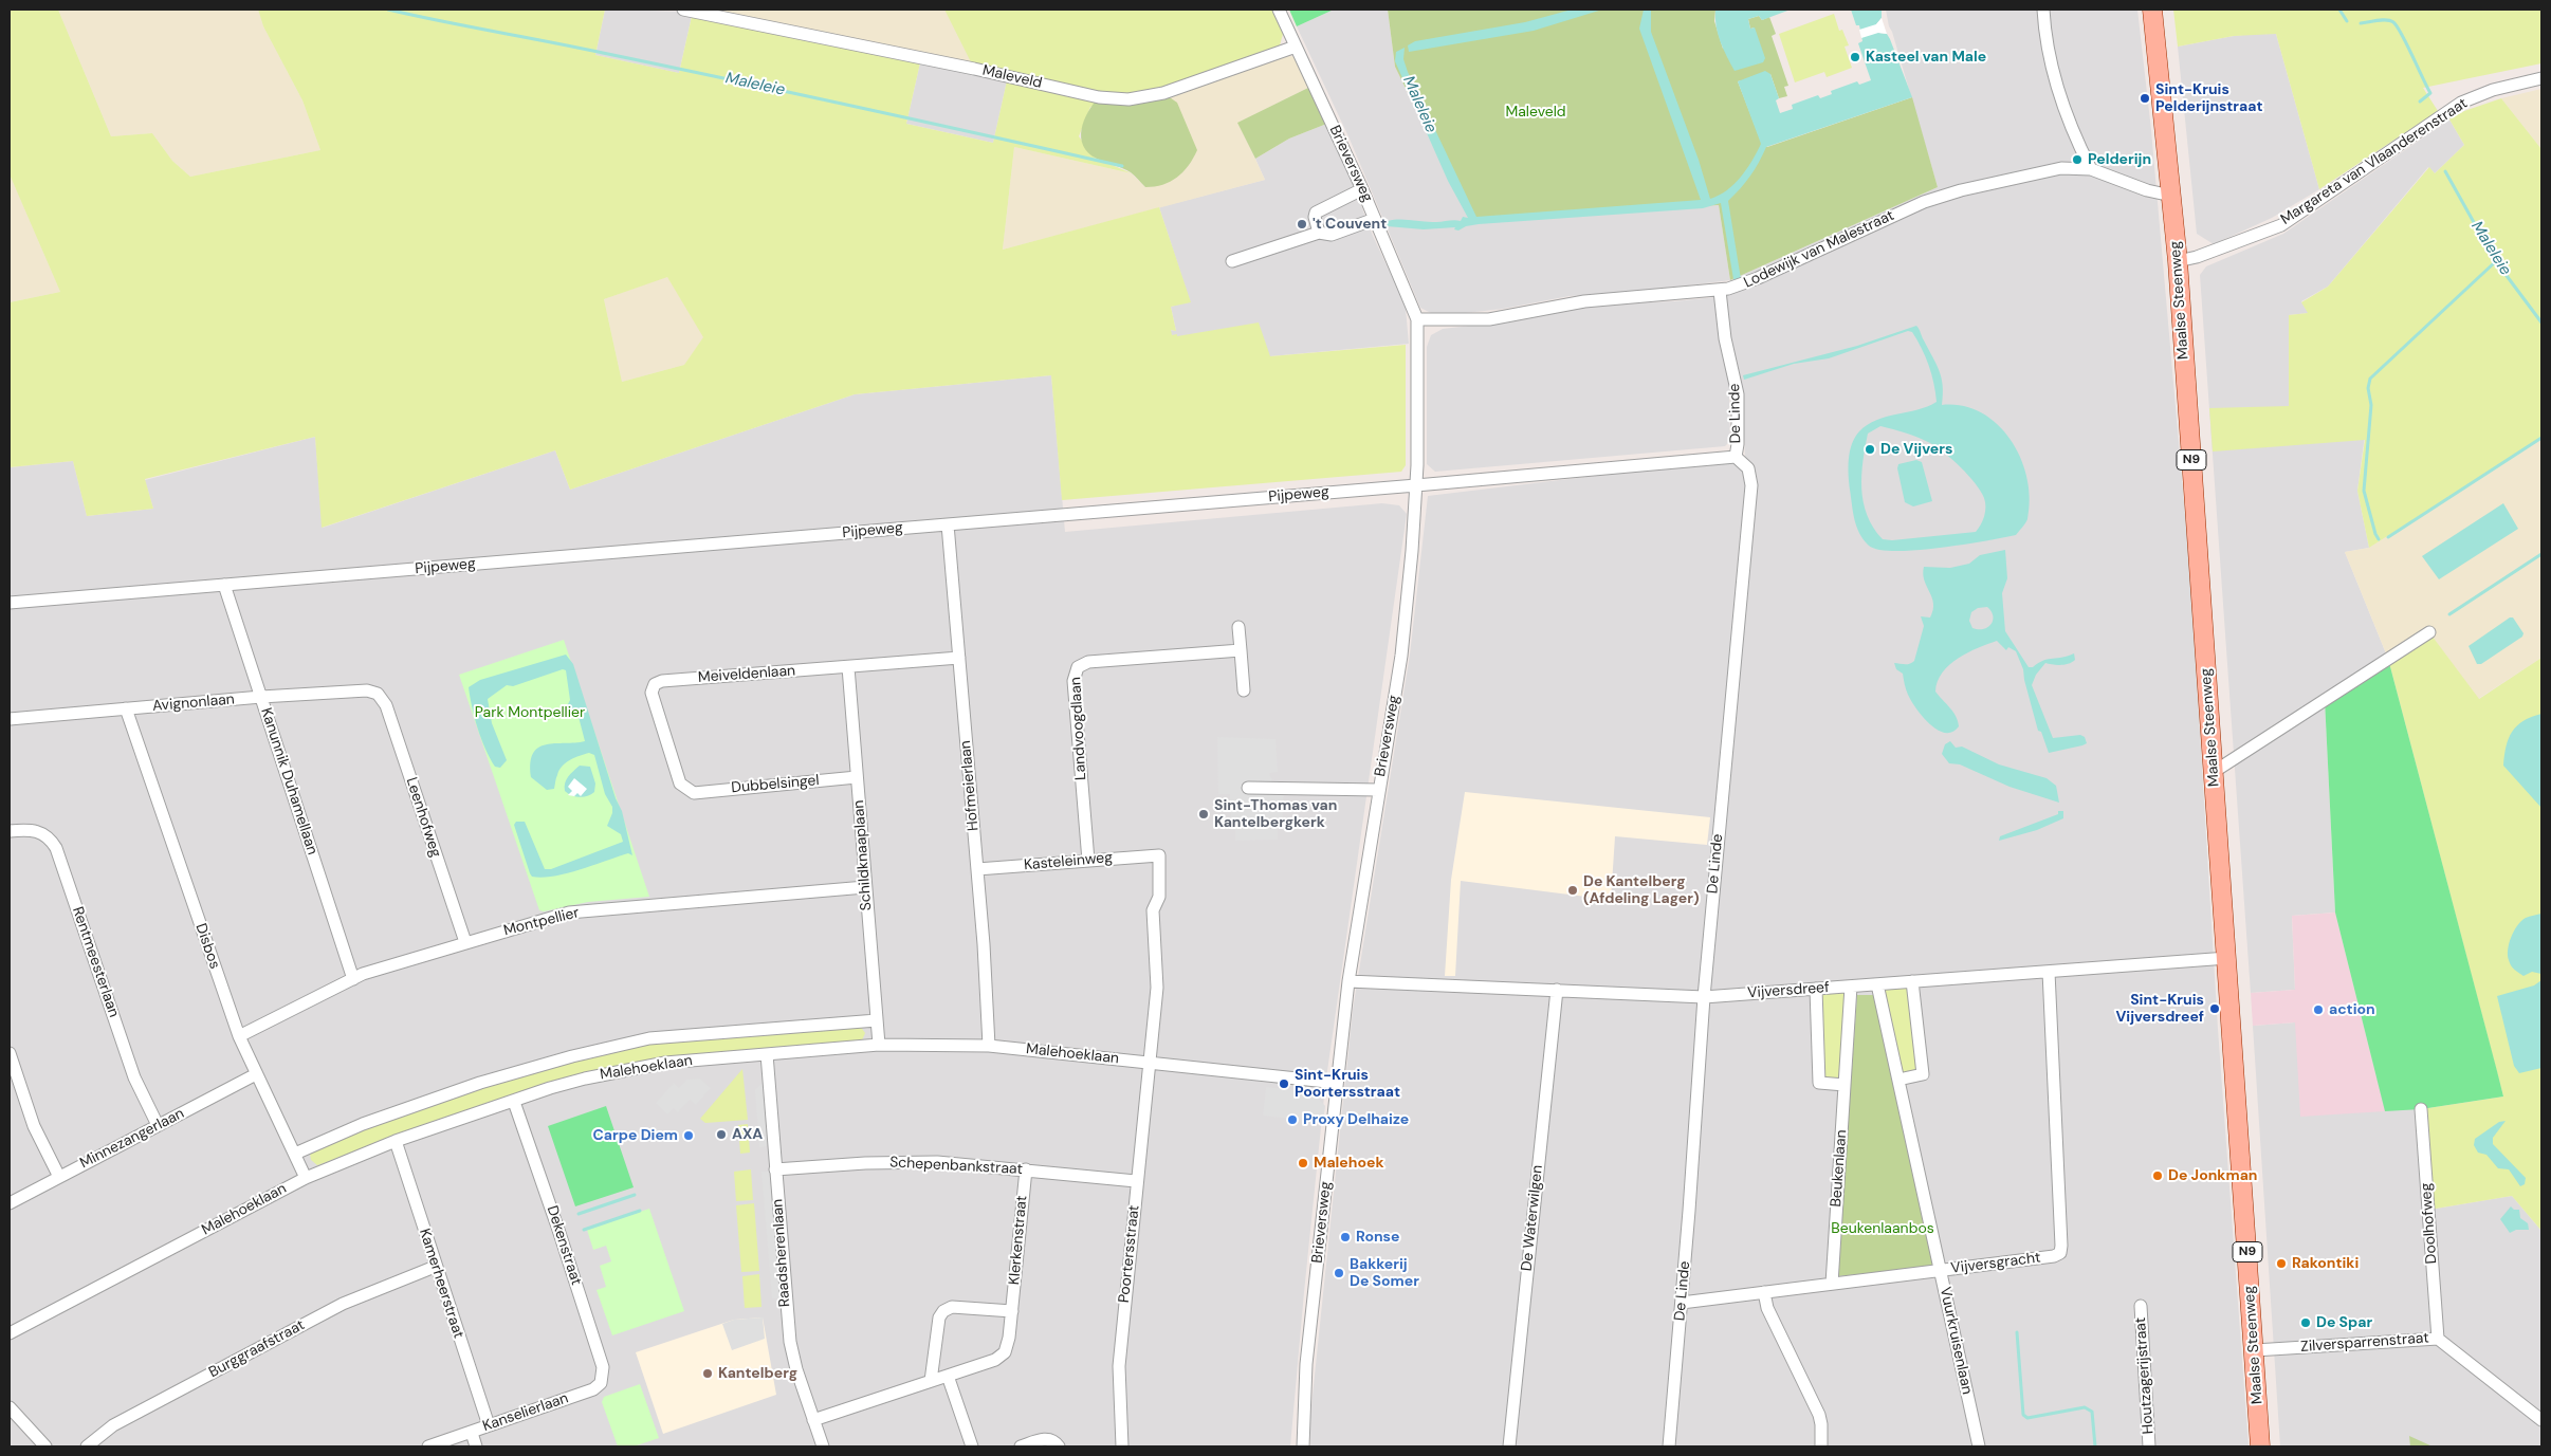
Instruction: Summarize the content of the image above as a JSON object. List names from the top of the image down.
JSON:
{
  "streets": {
    "main road": ["Maalse Steenweg", "N9"],
    "street": [
      "Maleveld",
      "Margareta van Vlaanderenstraat",
      "Brieversweg",
      "Lodewijk van Malestraat",
      "De Linde",
      "Pijpeweg",
      "Meiveldenlaan",
      "Avignonlaan",
      "Landvoogdlaan",
      "Kanunnik Duhamellaan",
      "Dubbelsingel",
      "Hofmeierlaan",
      "Leenhofweg",
      "Schildknaaplaan",
      "Kasteleinweg",
      "Montpellier",
      "Disbos",
      "Rentmeesterlaan",
      "Vijversdreef",
      "Malehoeklaan",
      "Minnezangerlaan",
      "Schepenbankstraat",
      "Beukenlaan",
      "De Waterwilgen",
      "Doolhofweg",
      "Klerkenstraat",
      "Dekenstraat",
      "Raadsherenlaan",
      "Poortersstraat",
      "Vijversgracht",
      "Kamerheerstraat",
      "Vuurkruisenlaan",
      "Zilversparrenstraat",
      "Burggraafstraat",
      "Houtzagerijstraat",
      "Kanselierlaan"
    ]
  },
  "crossings": [
    ["Maleveld", "Brieversweg"],
    ["Margareta van Vlaanderenstraat", "Maalse Steenweg"],
    ["Brieversweg", "Lodewijk van Malestraat"],
    ["Brieversweg", "Pijpeweg"],
    ["Brieversweg", "Vijversdreef"],
    ["Brieversweg", "Malehoeklaan"],
    ["Lodewijk van Malestraat", "Maalse Steenweg"],
    ["Lodewijk van Malestraat", "De Linde"],
    ["Maalse Steenweg", "Vijversdreef"],
    ["Maalse Steenweg", "Zilversparrenstraat"],
    ["De Linde", "Pijpeweg"],
    ["De Linde", "Vijversdreef"],
    ["De Linde", "Vijversgracht"],
    ["Pijpeweg", "Kanunnik Duhamellaan"],
    ["Pijpeweg", "Hofmeierlaan"],
    ["Meiveldenlaan", "Dubbelsingel"],
    ["Meiveldenlaan", "Hofmeierlaan"],
    ["Meiveldenlaan", "Schildknaaplaan"],
    ["Avignonlaan", "Kanunnik Duhamellaan"],
    ["Avignonlaan", "Leenhofweg"],
    ["Avignonlaan", "Disbos"],
    ["Landvoogdlaan", "Kasteleinweg"],
    ["Kanunnik Duhamellaan", "Montpellier"],
    ["Dubbelsingel", "Schildknaaplaan"],
    ["Hofmeierlaan", "Kasteleinweg"],
    ["Hofmeierlaan", "Malehoeklaan"],
    ["Leenhofweg", "Montpellier"],
    ["Schildknaaplaan", "Montpellier"],
    ["Schildknaaplaan", "Malehoeklaan"],
    ["Kasteleinweg", "Poortersstraat"],
    ["Montpellier", "Disbos"],
    ["Disbos", "Malehoeklaan"],
    ["Disbos", "Minnezangerlaan"],
    ["Rentmeesterlaan", "Minnezangerlaan"],
    ["Vijversdreef", "Beukenlaan"],
    ["Vijversdreef", "De Waterwilgen"],
    ["Vijversdreef", "Vijversgracht"],
    ["Vijversdreef", "Vuurkruisenlaan"],
    ["Malehoeklaan", "Dekenstraat"],
    ["Malehoeklaan", "Raadsherenlaan"],
    ["Malehoeklaan", "Poortersstraat"],
    ["Malehoeklaan", "Kamerheerstraat"],
    ["Schepenbankstraat", "Klerkenstraat"],
    ["Schepenbankstraat", "Raadsherenlaan"],
    ["Schepenbankstraat", "Poortersstraat"],
    ["Beukenlaan", "Vijversgracht"],
    ["Doolhofweg", "Zilversparrenstraat"],
    ["Klerkenstraat", "Raadsherenlaan"],
    ["Dekenstraat", "Kanselierlaan"],
    ["Vijversgracht", "Vuurkruisenlaan"],
    ["Kamerheerstraat", "Burggraafstraat"],
    ["Kamerheerstraat", "Kanselierlaan"]
  ],
  "water": ["Maleleie"],
  "parks": ["Maleveld", "Park Montpellier", "Beukenlaanbos"],
  "places": [
    "Kasteel van Male",
    "Sint-Kruis Pelderijnstraat",
    "Pelderijn",
    "'t Couvent",
    "De Vijvers",
    "Sint-Thomas van Kantelbergkerk",
    "De Kantelberg (Afdeling Lager)",
    "Sint-Kruis Vijversdreef",
    "action",
    "Sint-Kruis Poortersstraat",
    "Proxy Delhaize",
    "AXA",
    "Carpe Diem",
    "Malehoek",
    "De Jonkman",
    "Ronse",
    "Rakontiki",
    "Bakkerij De Somer",
    "De Spar",
    "Kantelberg"
  ]
}
